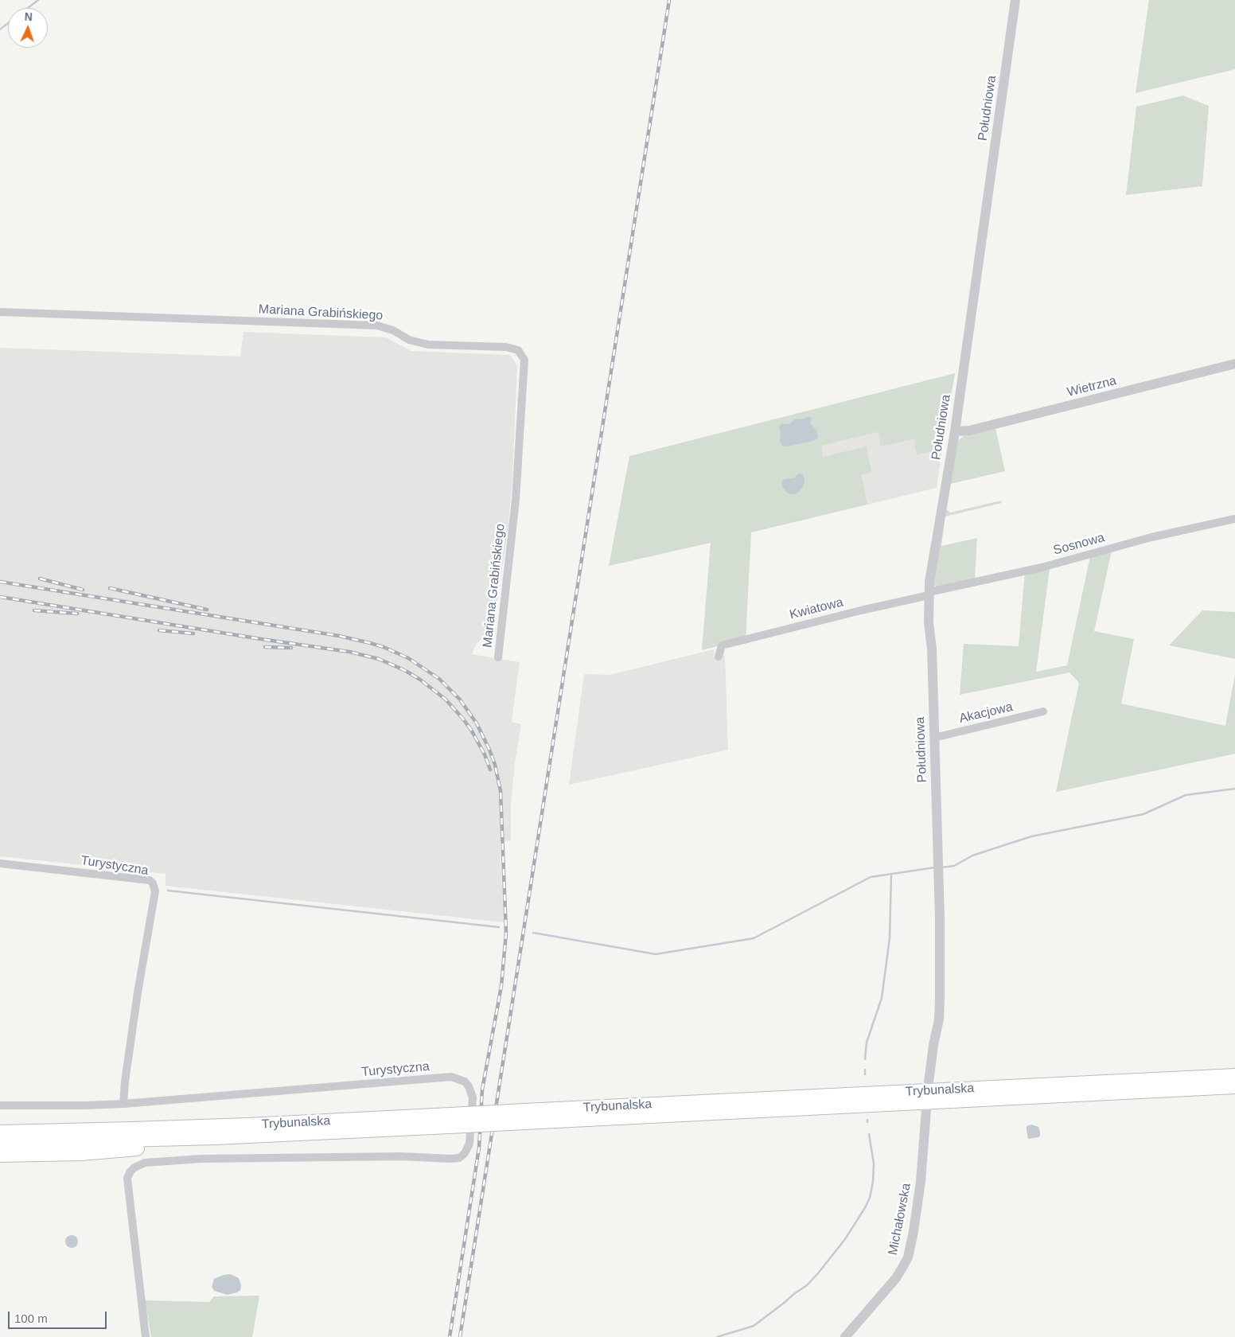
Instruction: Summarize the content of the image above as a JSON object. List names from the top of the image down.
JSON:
{
  "streets": {
    "highway": ["Trybunalska"],
    "street": [
      "Południowa",
      "Mariana Grabińskiego",
      "Wietrzna",
      "Sosnowa",
      "Kwiatowa",
      "Akacjowa",
      "Turystyczna",
      "Michałowska"
    ]
  },
  "crossings": [
    ["Południowa", "Wietrzna"],
    ["Południowa", "Sosnowa"],
    ["Południowa", "Kwiatowa"],
    ["Południowa", "Akacjowa"],
    ["Sosnowa", "Kwiatowa"]
  ],
  "scale_bar": "100 m",
  "north": "top"
}
